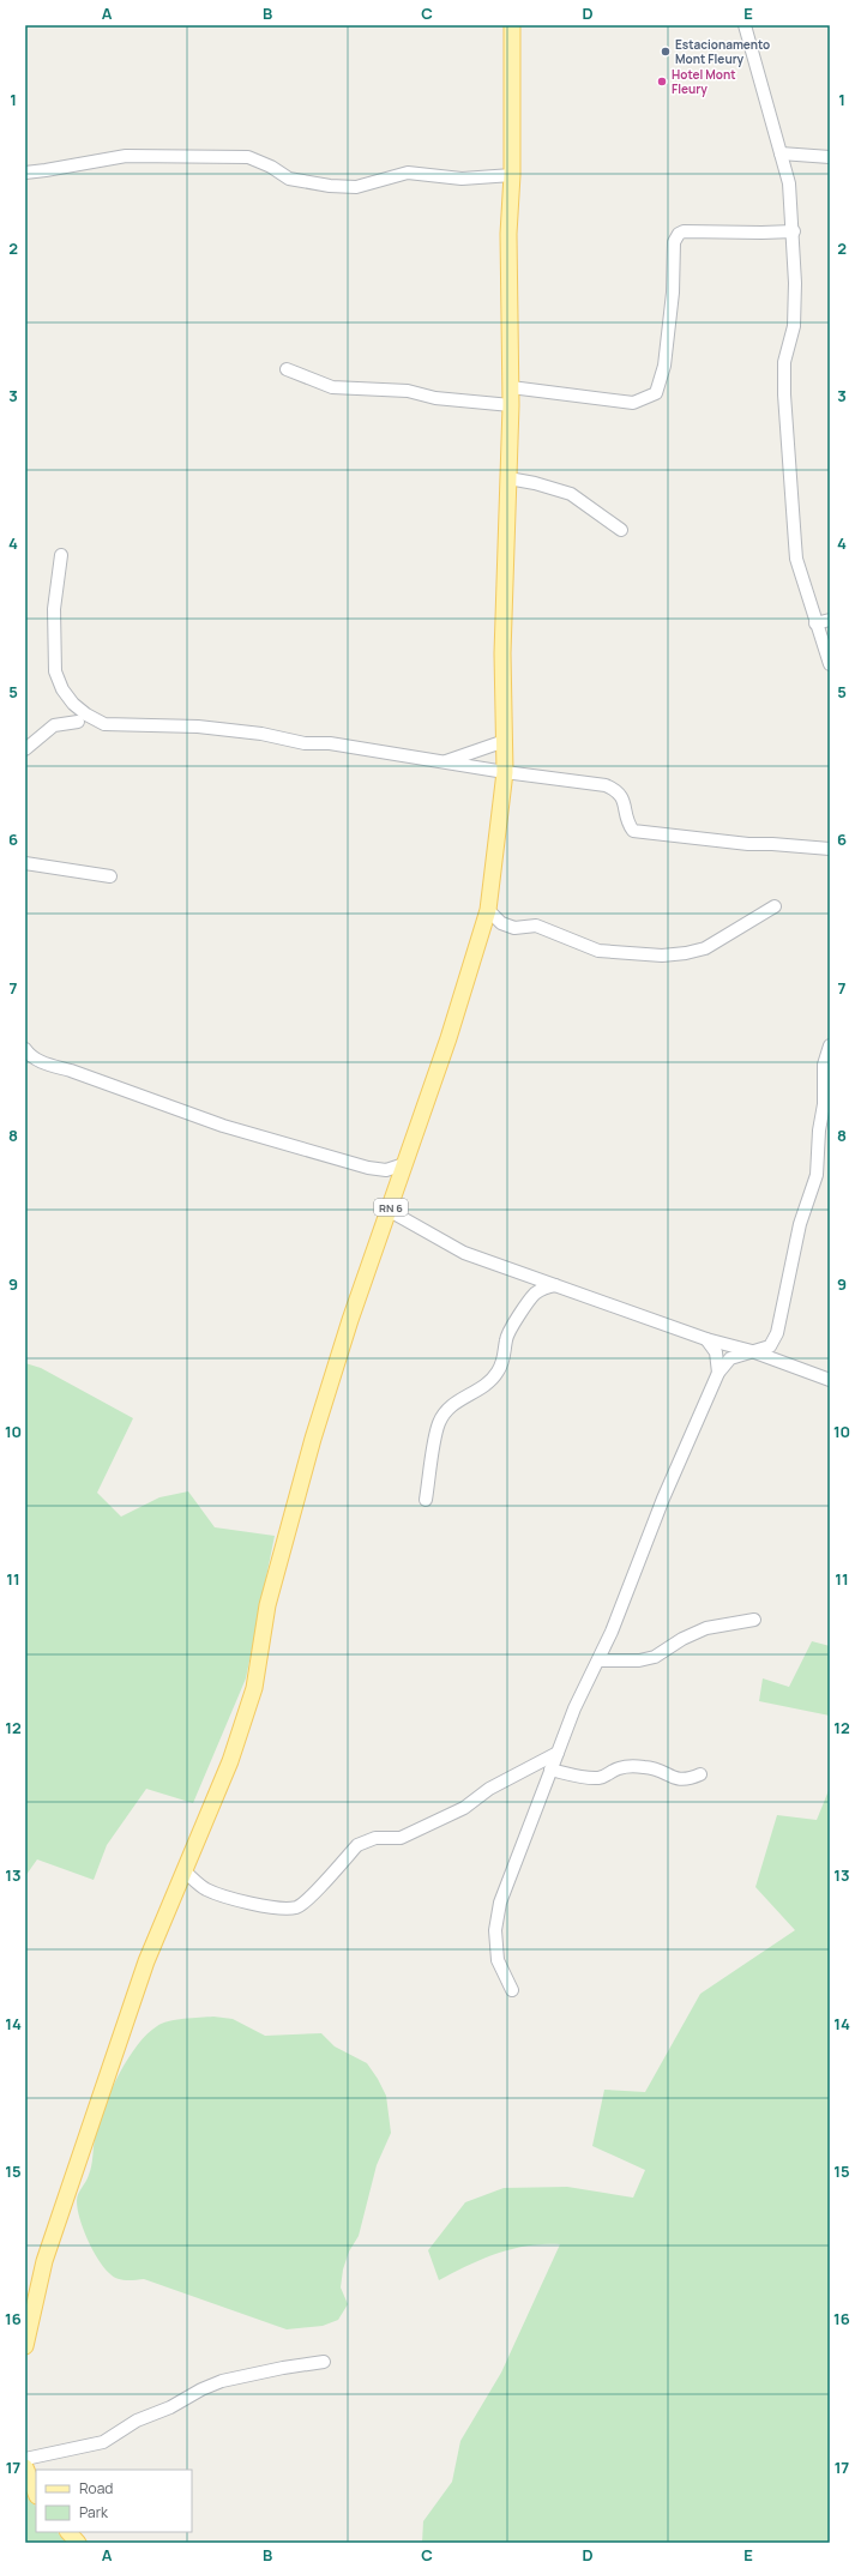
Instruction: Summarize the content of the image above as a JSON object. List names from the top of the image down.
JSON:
{
  "streets": {
    "main road": ["RN 6"]
  },
  "places": ["Estacionamento Mont Fleury", "Hotel Mont Fleury"],
  "legend": ["Road", "Park"],
  "grid": {
    "columns": [
      "A",
      "B",
      "C",
      "D",
      "E"
    ],
    "rows": [
      "1",
      "2",
      "3",
      "4",
      "5",
      "6",
      "7",
      "8",
      "9",
      "10",
      "11",
      "12",
      "13",
      "14",
      "15",
      "16",
      "17"
    ]
  }
}
